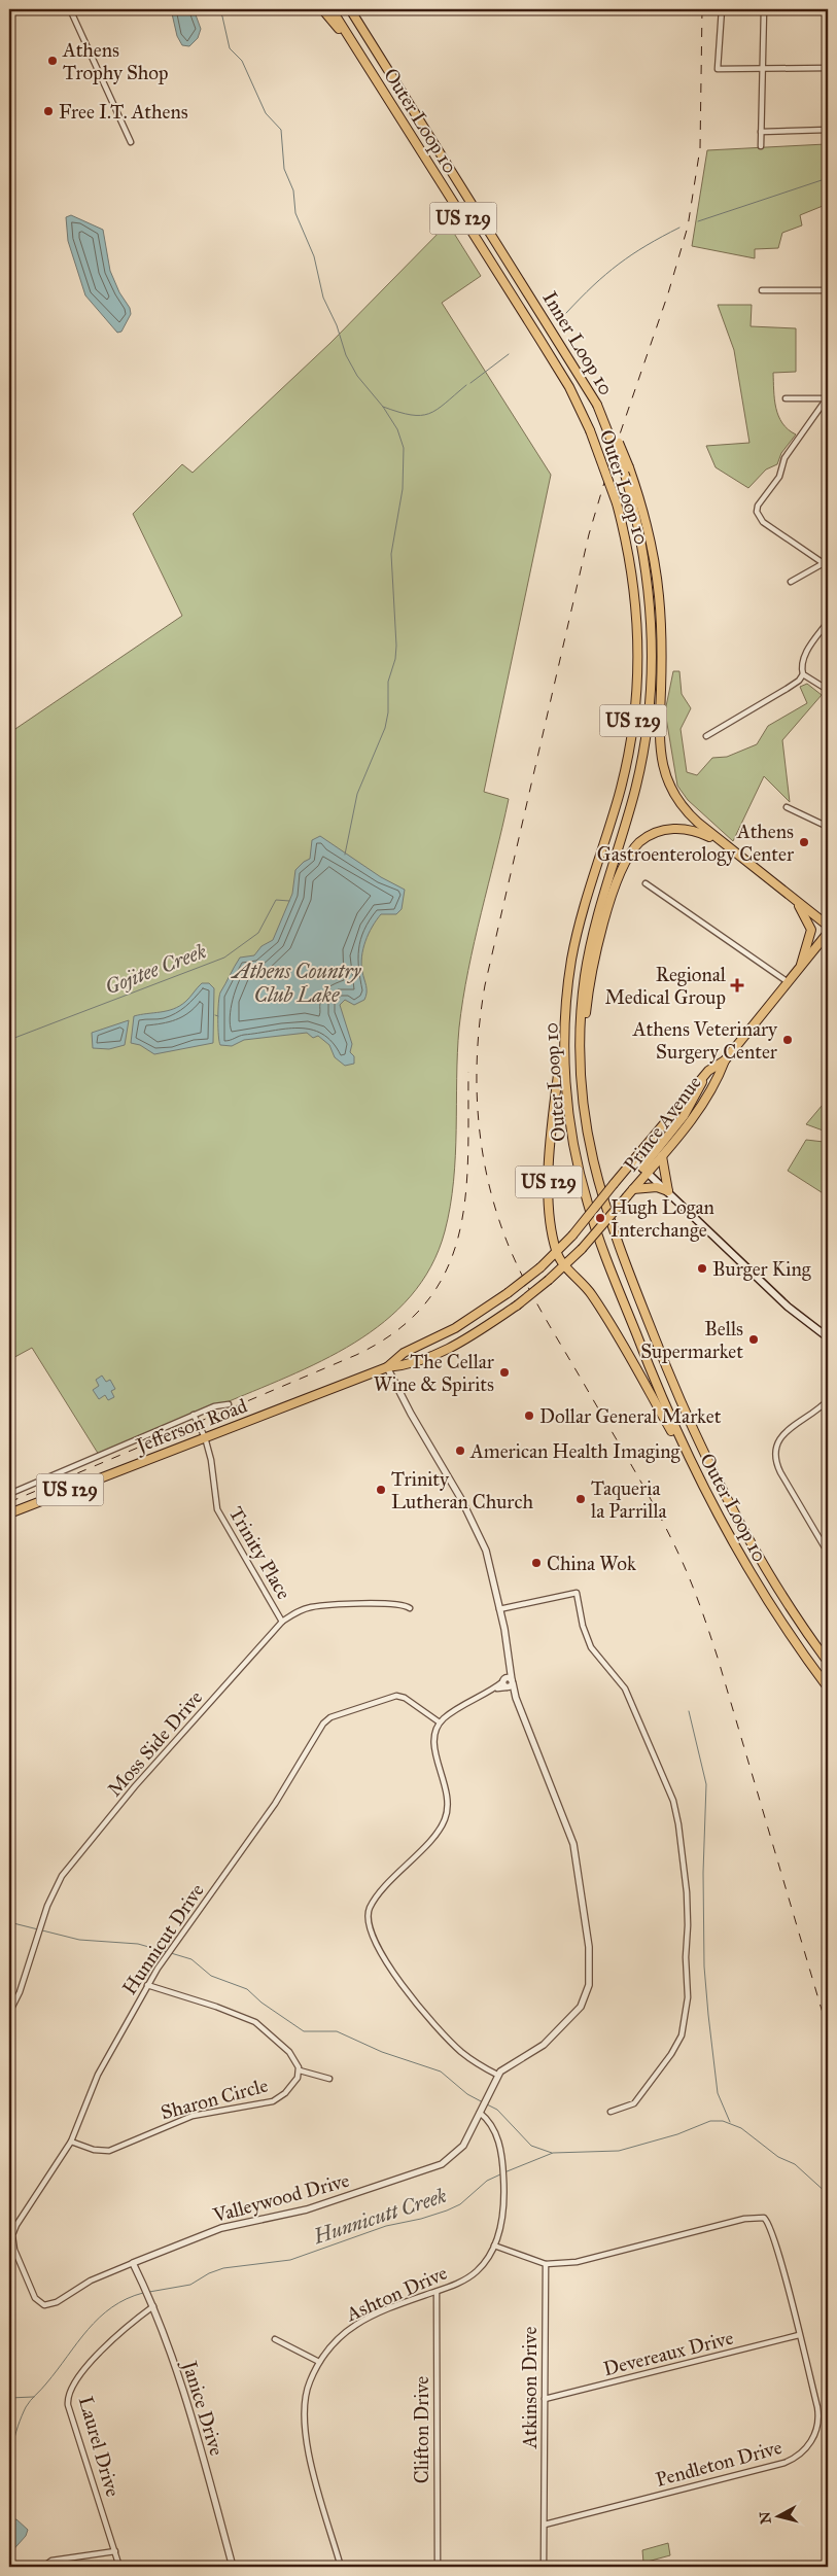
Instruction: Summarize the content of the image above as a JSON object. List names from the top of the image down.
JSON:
{
  "streets": {
    "highway": [
      "Outer Loop 10",
      "US 129",
      "Inner Loop 10",
      "Prince Avenue",
      "Jefferson Road"
    ],
    "street": [
      "Trinity Place",
      "Moss Side Drive",
      "Hunnicut Drive",
      "Sharon Circle",
      "Valleywood Drive",
      "Ashton Drive",
      "Devereaux Drive",
      "Atkinson Drive",
      "Janice Drive",
      "Clifton Drive",
      "Laurel Drive",
      "Pendleton Drive"
    ]
  },
  "crossings": [
    ["Outer Loop 10", "US 129"],
    ["US 129", "Inner Loop 10"],
    ["US 129", "Jefferson Road"],
    ["Prince Avenue", "Jefferson Road"],
    ["Jefferson Road", "Trinity Place"],
    ["Trinity Place", "Moss Side Drive"],
    ["Hunnicut Drive", "Sharon Circle"],
    ["Hunnicut Drive", "Valleywood Drive"],
    ["Valleywood Drive", "Ashton Drive"],
    ["Valleywood Drive", "Janice Drive"],
    ["Ashton Drive", "Clifton Drive"],
    ["Devereaux Drive", "Atkinson Drive"],
    ["Devereaux Drive", "Pendleton Drive"],
    ["Atkinson Drive", "Pendleton Drive"],
    ["Janice Drive", "Laurel Drive"]
  ],
  "water": ["Gojitee Creek", "Athens Country Club Lake", "Hunnicutt Creek"],
  "places": {
    "other": [
      "Athens Trophy Shop",
      "Free I.T. Athens",
      "Athens Gastroenterology Center",
      "Athens Veterinary Surgery Center",
      "Hugh Logan Interchange",
      "Burger King",
      "Bells Supermarket",
      "The Cellar Wine & Spirits",
      "Dollar General Market",
      "American Health Imaging",
      "Trinity Lutheran Church",
      "Taqueria la Parrilla",
      "China Wok"
    ],
    "health": ["Regional Medical Group"]
  },
  "north": "left"
}
